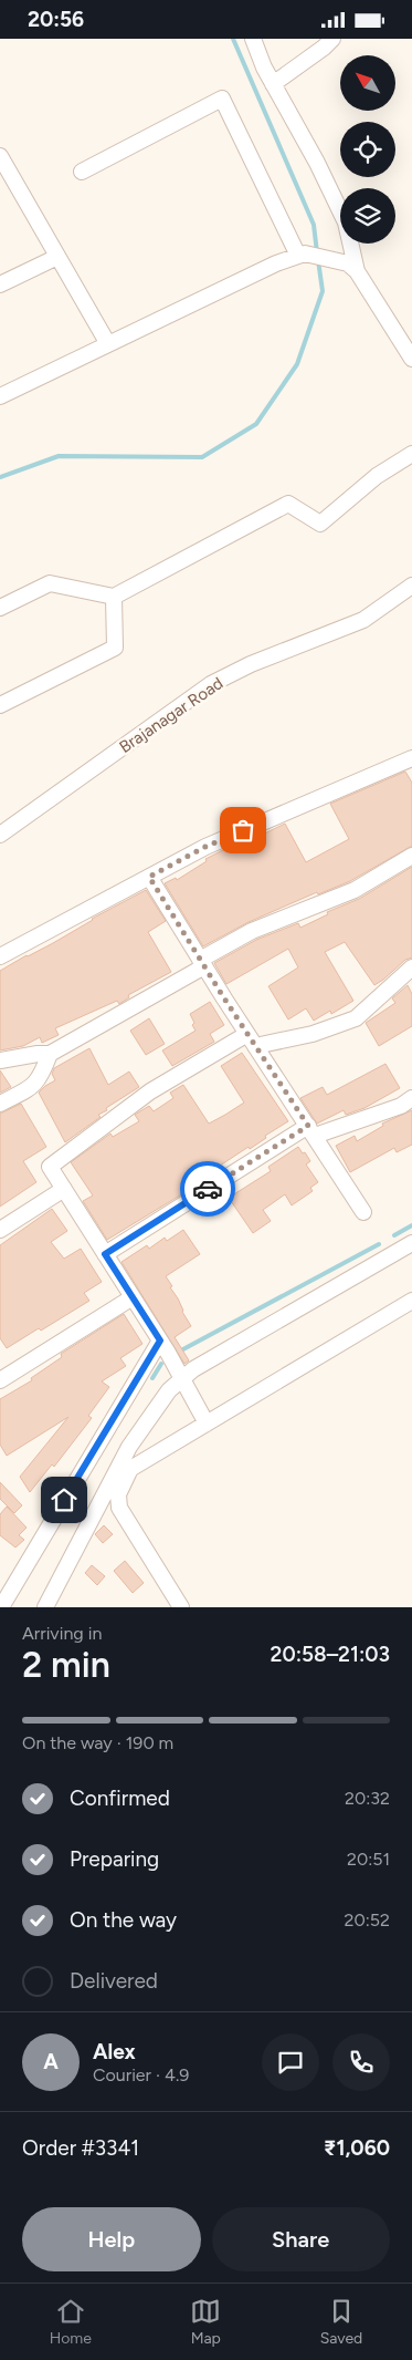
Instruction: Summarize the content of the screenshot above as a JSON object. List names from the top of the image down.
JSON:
{
  "streets": {
    "street": ["Brajanagar Road"]
  },
  "north": "top left",
  "page": {
    "status": "20:56",
    "heading": ["2 min", "Arriving in", "20:58–21:03"],
    "panel": [
      "Alex",
      "Courier · 4.9",
      "Order #3341",
      "₹1,060"
    ],
    "bar": "On the way · 190 m",
    "list": [
      ["Confirmed", "20:32"],
      ["Preparing", "20:51"],
      ["On the way", "20:52"],
      "Delivered"
    ],
    "round": "A",
    "buttons": ["Help", "Share"],
    "tabs": ["Home", "Map", "Saved"]
  }
}
